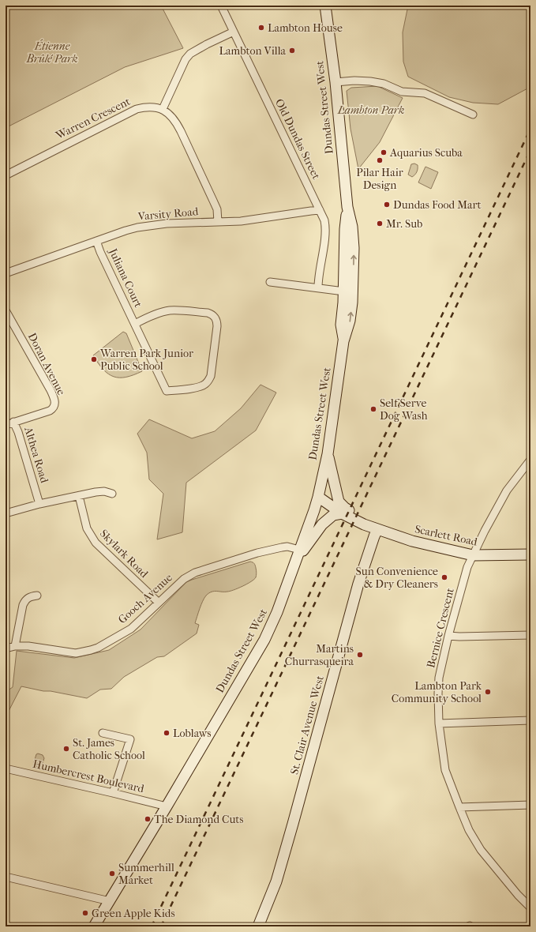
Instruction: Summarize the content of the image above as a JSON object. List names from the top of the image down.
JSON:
{
  "streets": {
    "main road": ["Dundas Street West", "Scarlett Road", "St. Clair Avenue West"],
    "street": [
      "Warren Crescent",
      "Old Dundas Street",
      "Varsity Road",
      "Juliana Court",
      "Doran Avenue",
      "Althea Road",
      "Skylark Road",
      "Gooch Avenue",
      "Bernice Crescent",
      "Humbercrest Boulevard"
    ]
  },
  "crossings": [
    ["Dundas Street West", "Scarlett Road"],
    ["Dundas Street West", "Gooch Avenue"],
    ["Dundas Street West", "Humbercrest Boulevard"],
    ["Old Dundas Street", "Varsity Road"],
    ["Varsity Road", "Juliana Court"],
    ["Doran Avenue", "Althea Road"],
    ["Scarlett Road", "Bernice Crescent"],
    ["Scarlett Road", "St. Clair Avenue West"],
    ["Skylark Road", "Gooch Avenue"]
  ],
  "parks": ["Étienne Brûlé Park", "Lambton Park"],
  "places": [
    "Lambton House",
    "Lambton Villa",
    "Aquarius Scuba",
    "Pilar Hair Design",
    "Dundas Food Mart",
    "Mr. Sub",
    "Warren Park Junior Public School",
    "Self Serve Dog Wash",
    "Sun Convenience & Dry Cleaners",
    "Martins Churrasqueira",
    "Lambton Park Community School",
    "Loblaws",
    "St. James Catholic School",
    "The Diamond Cuts",
    "Summerhill Market",
    "Green Apple Kids"
  ]
}
